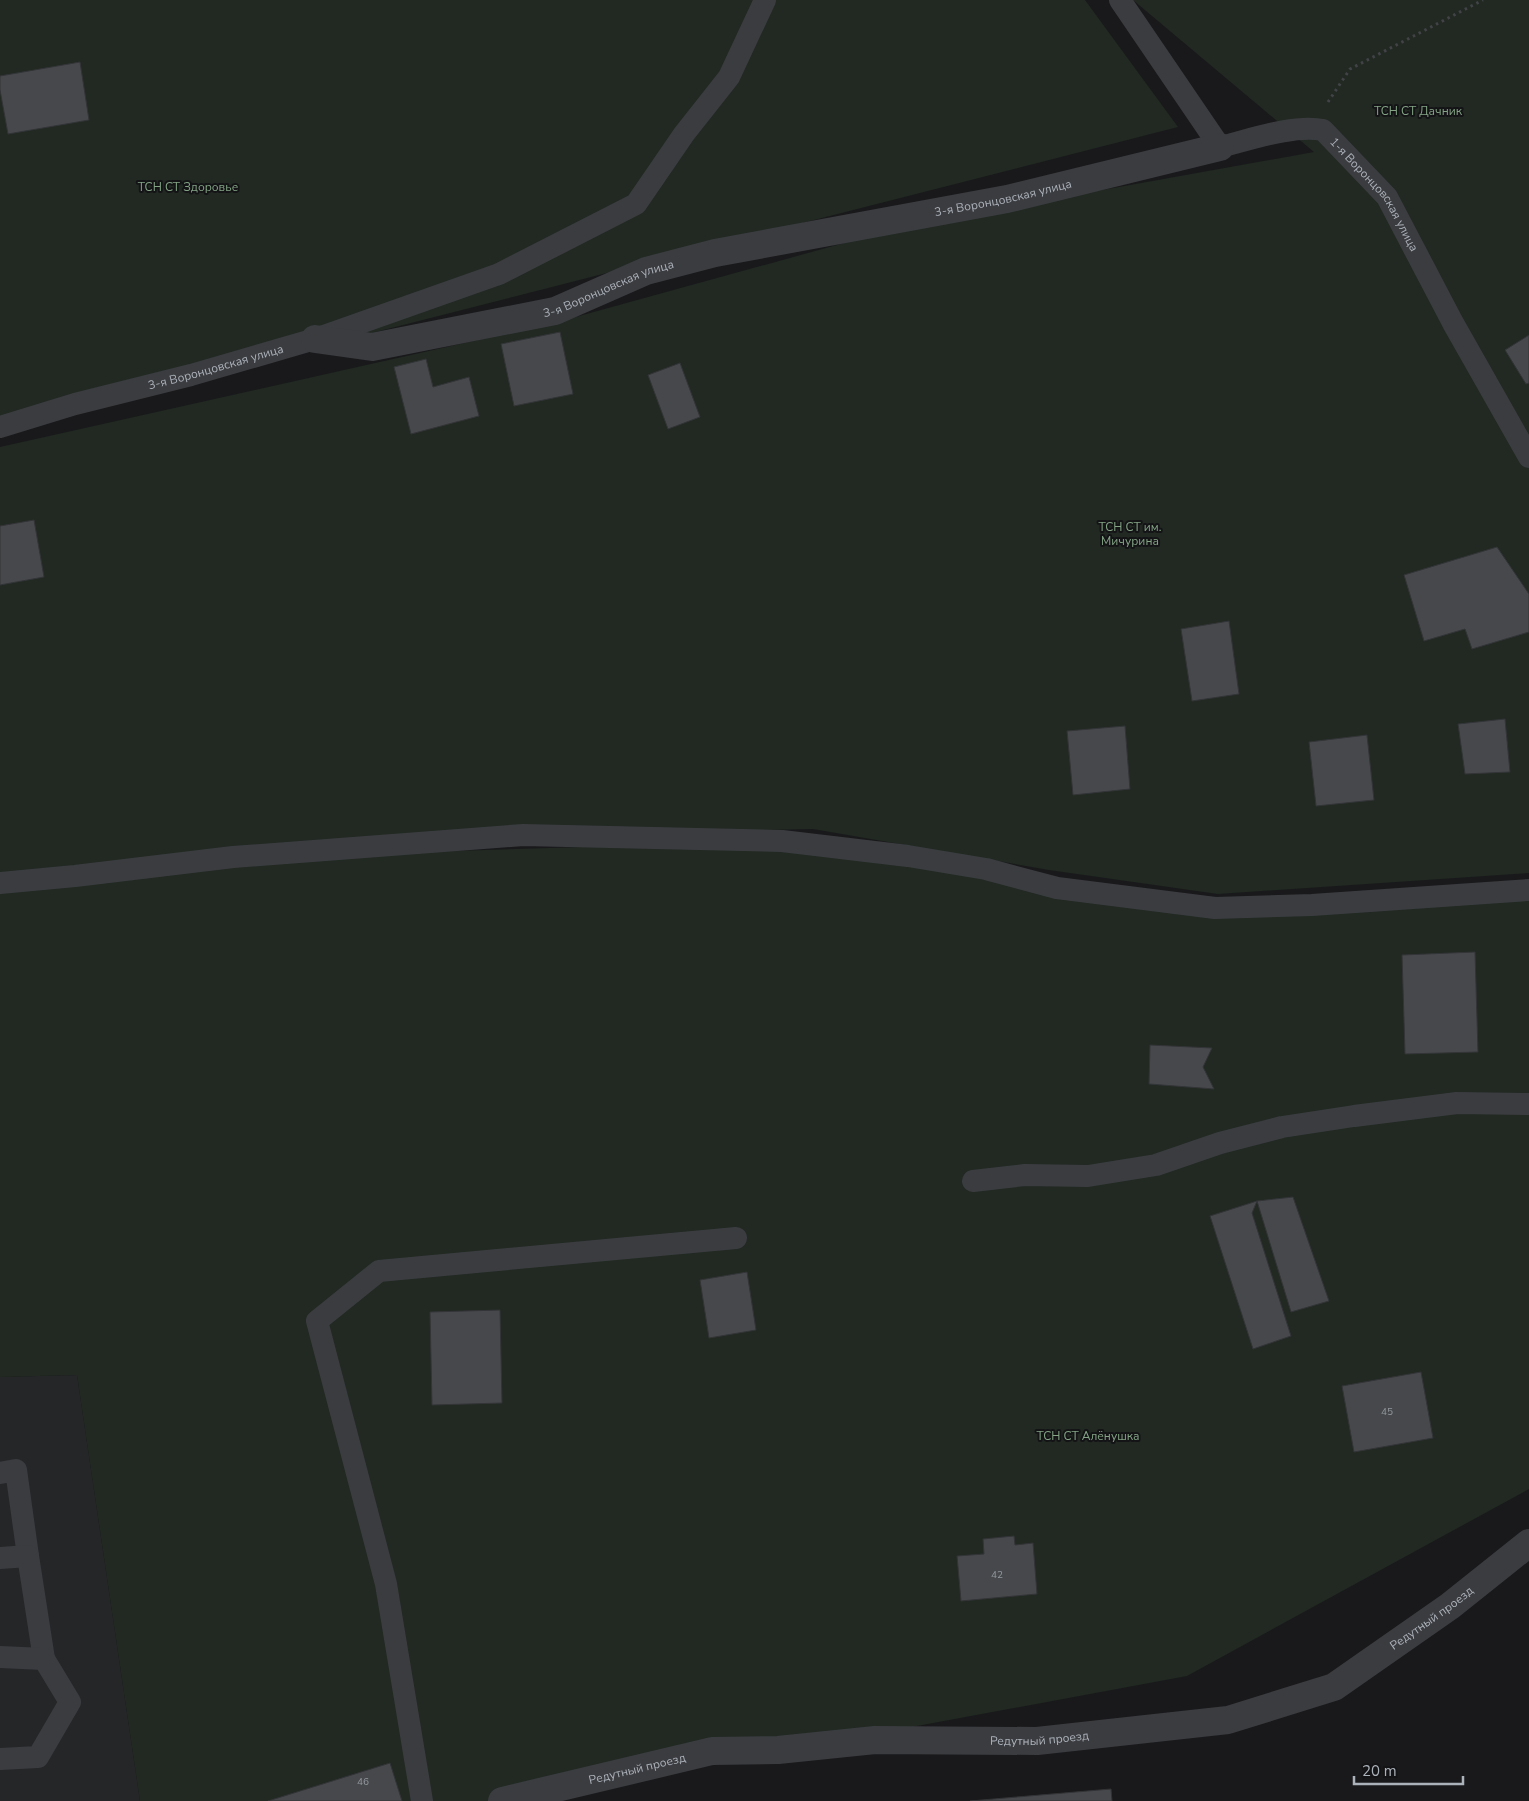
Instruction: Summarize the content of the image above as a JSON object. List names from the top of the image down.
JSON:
{
  "streets": {
    "street": ["3-я Воронцовская улица", "Редутный проезд"],
    "lane": ["1-я Воронцовская улица"]
  },
  "parks": [
    "ТСН СТ Дачник",
    "ТСН СТ Здоровье",
    "ТСН СТ им. Мичурина",
    "ТСН СТ Алёнушка"
  ],
  "house_numbers": ["45", "42", "46"],
  "scale_bar": "20 m"
}
